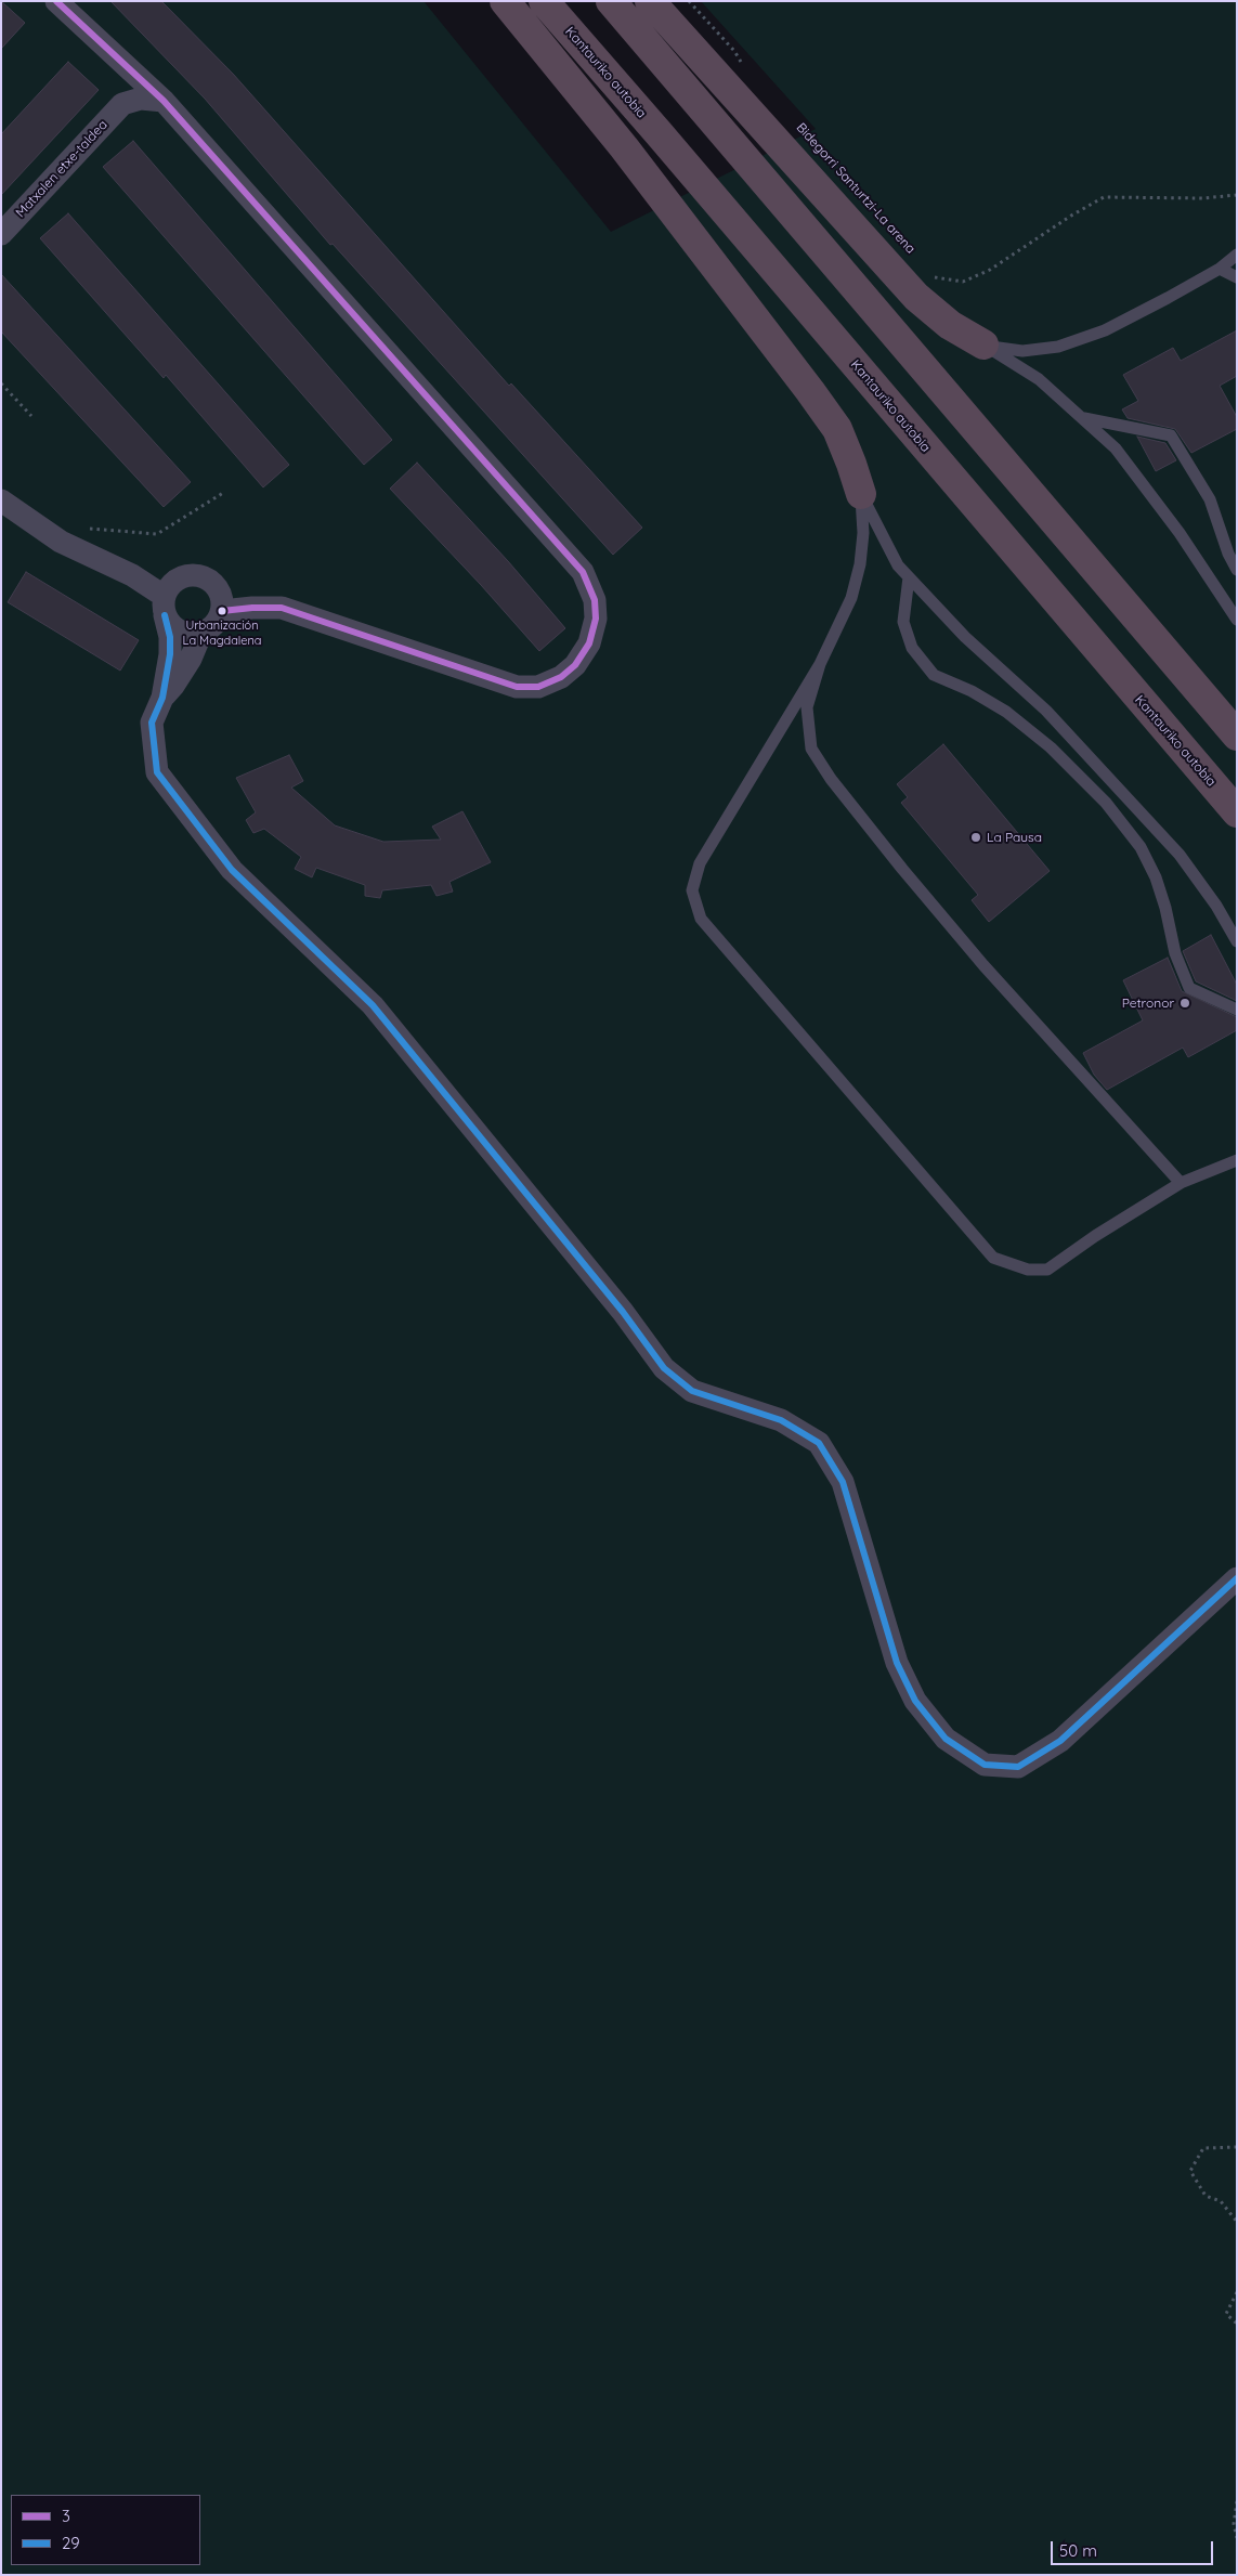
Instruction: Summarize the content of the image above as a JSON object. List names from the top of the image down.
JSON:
{
  "streets": {
    "highway": ["Kantauriko autobia"],
    "street": ["Matxalen etxe-taldea"]
  },
  "places": ["Urbanización La Magdalena", "La Pausa", "Petronor"],
  "lines": ["transit line 3", "transit line 29"],
  "legend": ["3", "29"],
  "scale_bar": "50 m"
}
